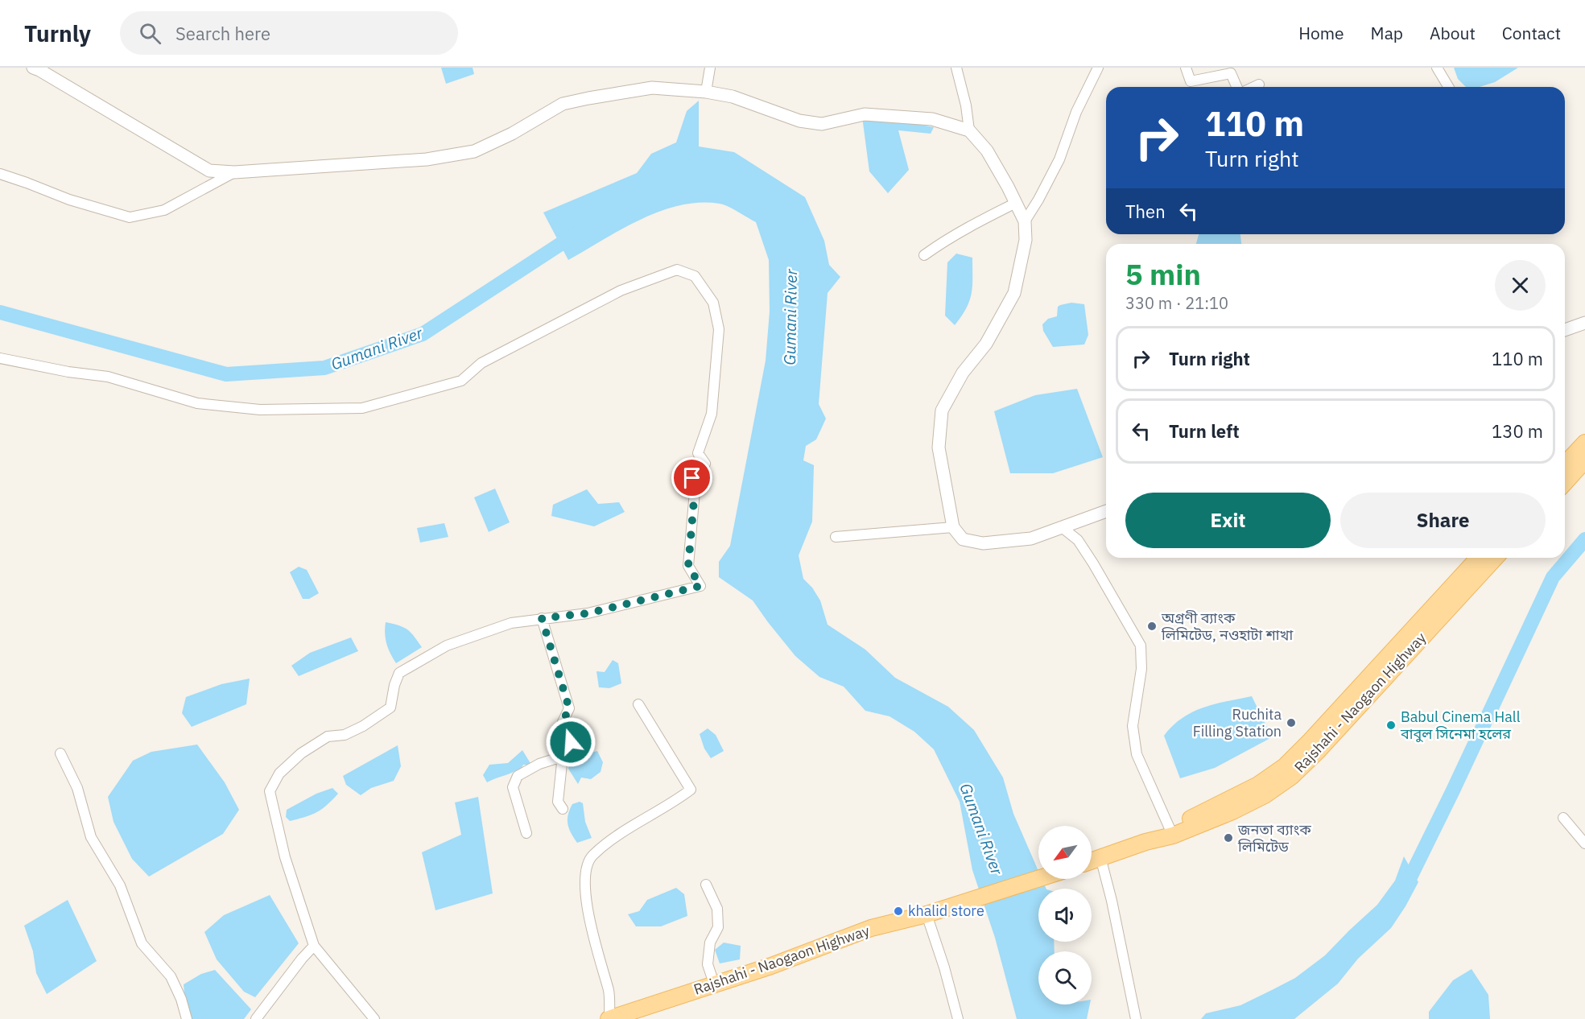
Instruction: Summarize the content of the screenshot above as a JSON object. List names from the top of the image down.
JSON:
{
  "streets": {
    "main road": ["Rajshahi - Naogaon Highway"]
  },
  "water": ["Gumani River"],
  "places": [
    "অগ্রণী ব্যাংক লিমিটেড, নওহাটা শাখা",
    "Ruchita Filling Station",
    "Babul Cinema Hall বাবুল সিনেমা হলের",
    "জনতা ব্যাংক লিমিটেড",
    "khalid store"
  ],
  "north": "bottom left",
  "page": {
    "header": "Turnly",
    "search": "Search here",
    "nav": [
      "Home",
      "Map",
      "About",
      "Contact"
    ],
    "turn": ["110 m", "Turn right"],
    "then": "Then",
    "heading": ["5 min", "330 m · 21:10"],
    "list": [
      {
        "name": "Turn right",
        "value": "110 m"
      },
      {
        "name": "Turn left",
        "value": "130 m"
      }
    ],
    "buttons": ["Exit", "Share"]
  }
}
